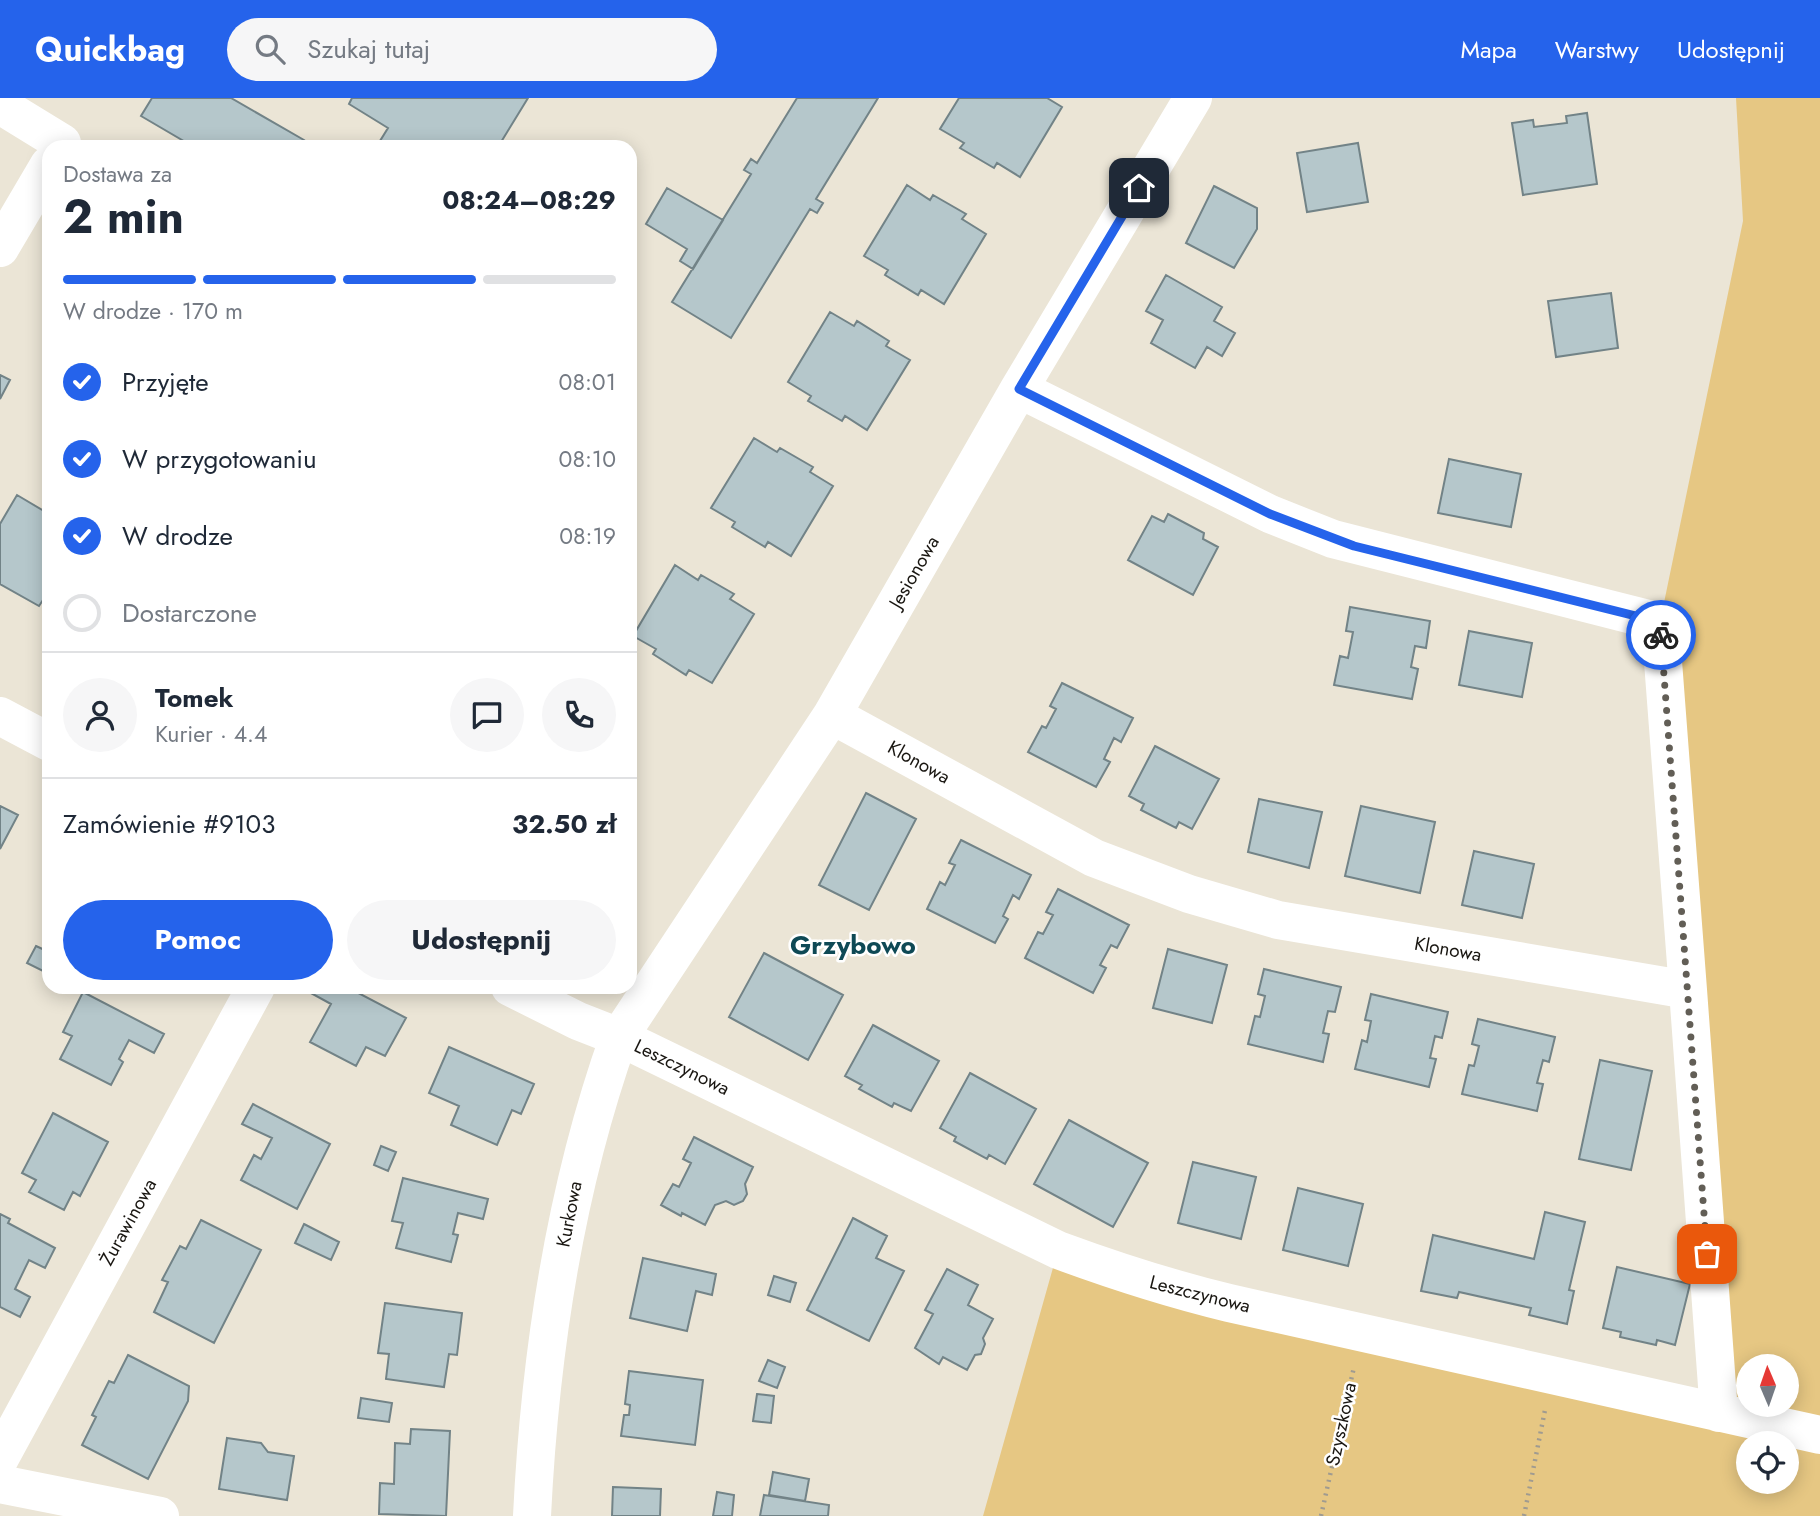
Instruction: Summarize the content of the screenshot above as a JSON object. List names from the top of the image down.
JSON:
{
  "streets": {
    "street": [
      "Jesionowa",
      "Klonowa",
      "Leszczynowa",
      "Kurkowa",
      "Żurawinowa"
    ],
    "path": ["Szyszkowa"]
  },
  "crossings": [
    ["Jesionowa", "Klonowa"],
    ["Jesionowa", "Leszczynowa"],
    ["Jesionowa", "Kurkowa"],
    ["Leszczynowa", "Kurkowa"],
    ["Leszczynowa", "Szyszkowa"]
  ],
  "districts": ["Grzybowo"],
  "north": "top",
  "page": {
    "header": "Quickbag",
    "search": "Szukaj tutaj",
    "nav": ["Mapa", "Warstwy", "Udostępnij"],
    "heading": ["2 min", "Dostawa za", "08:24–08:29"],
    "panel": [
      "Tomek",
      "Kurier · 4.4",
      "Zamówienie #9103",
      "32.50 zł"
    ],
    "bar": "W drodze · 170 m",
    "list": [
      ["Przyjęte", "08:01"],
      ["W przygotowaniu", "08:10"],
      ["W drodze", "08:19"],
      "Dostarczone"
    ],
    "buttons": ["Pomoc", "Udostępnij"]
  }
}
